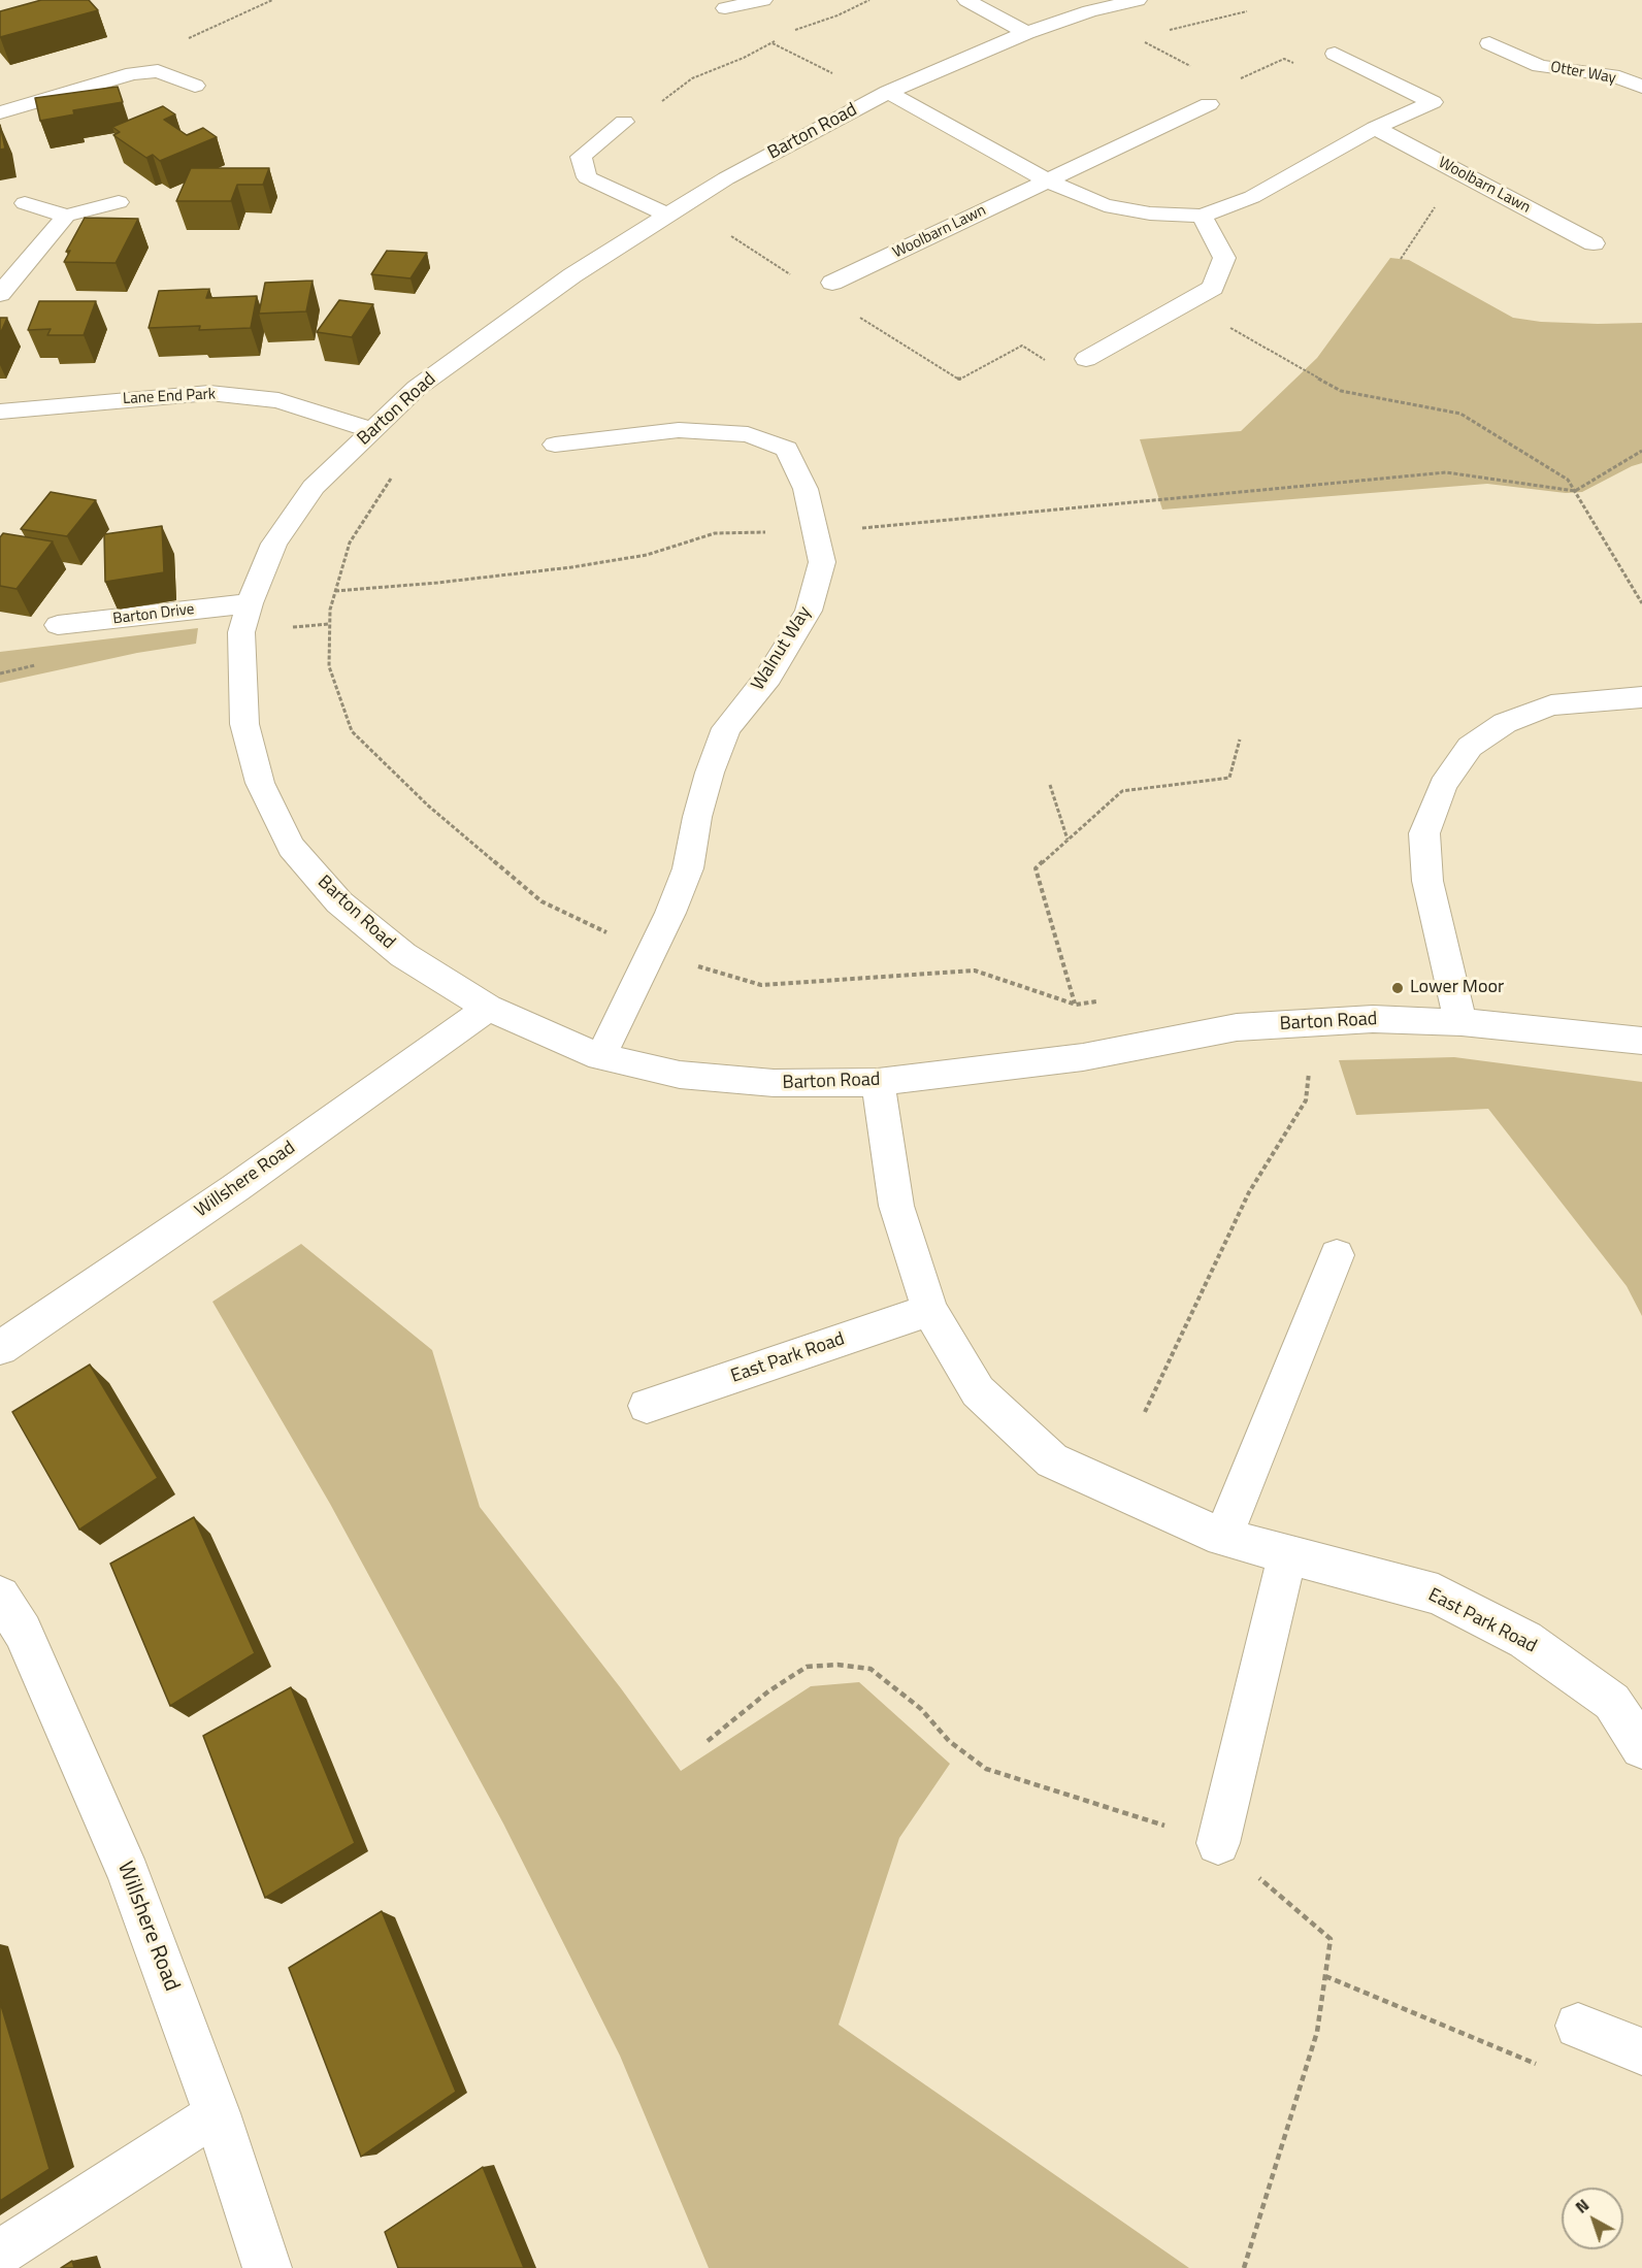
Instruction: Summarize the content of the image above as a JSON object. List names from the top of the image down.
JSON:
{
  "streets": {
    "street": [
      "Otter Way",
      "Barton Road",
      "Woolbarn Lawn",
      "Lane End Park",
      "Barton Drive",
      "Walnut Way",
      "Willshere Road",
      "East Park Road"
    ]
  },
  "crossings": [
    ["Barton Road", "Lane End Park"],
    ["Barton Road", "Barton Drive"],
    ["Barton Road", "Walnut Way"],
    ["Barton Road", "Willshere Road"],
    ["Barton Road", "East Park Road"]
  ],
  "places": ["Lower Moor"],
  "north": "top left"
}
